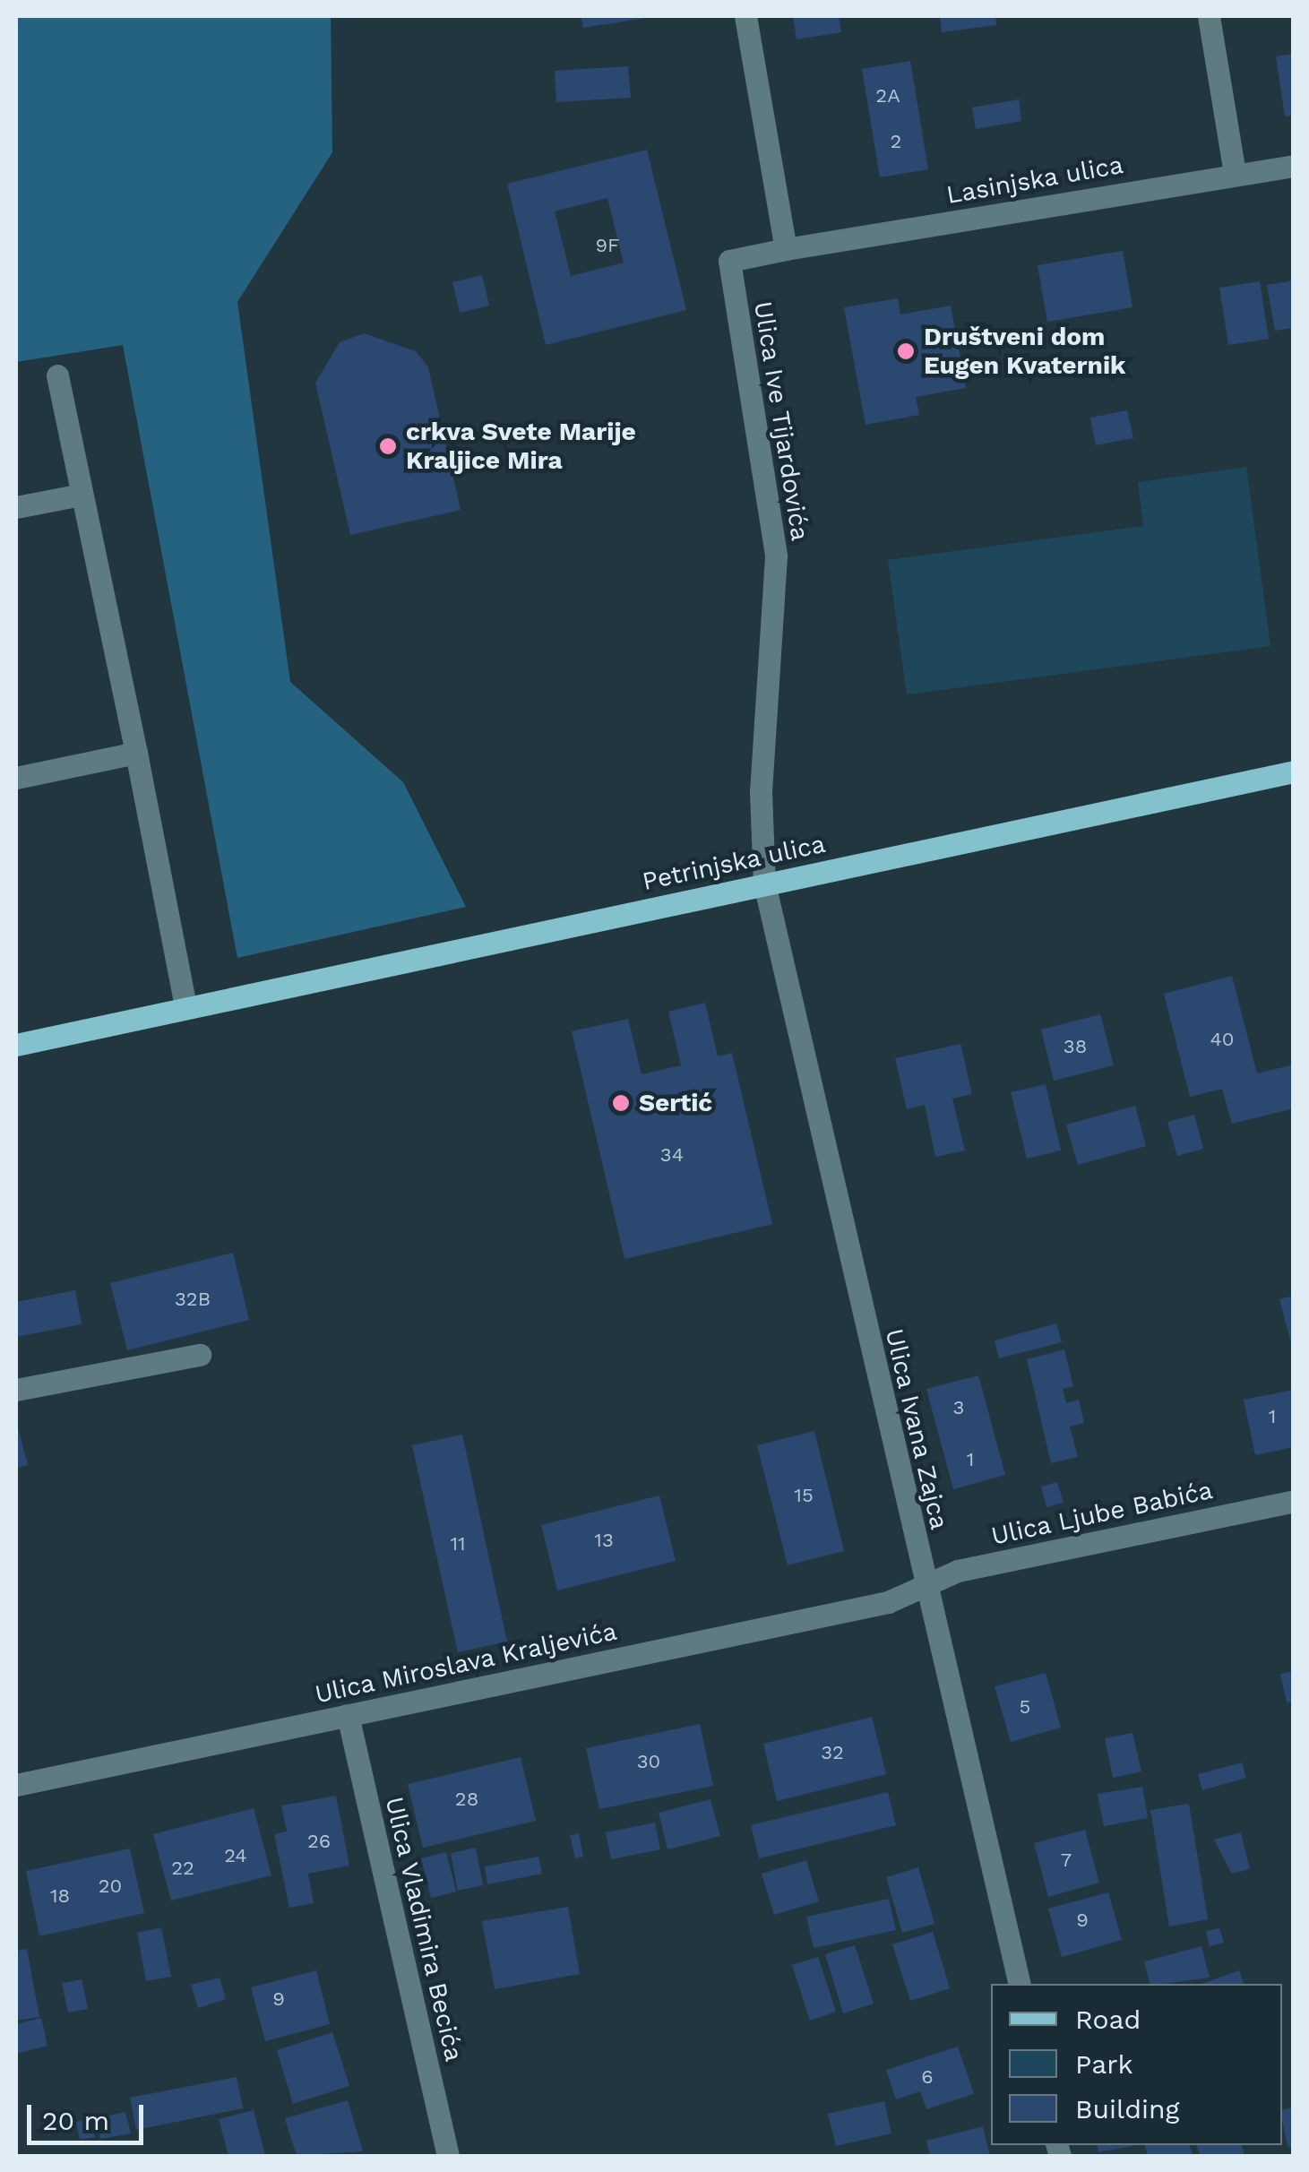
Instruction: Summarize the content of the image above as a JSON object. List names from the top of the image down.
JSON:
{
  "streets": {
    "main road": ["Petrinjska ulica"],
    "street": [
      "Lasinjska ulica",
      "Ulica Ive Tijardovića",
      "Ulica Ivana Zajca",
      "Ulica Ljube Babića",
      "Ulica Miroslava Kraljevića",
      "Ulica Vladimira Becića"
    ]
  },
  "crossings": [
    ["Lasinjska ulica", "Ulica Ive Tijardovića"],
    ["Ulica Ive Tijardovića", "Petrinjska ulica"],
    ["Ulica Ive Tijardovića", "Ulica Ivana Zajca"],
    ["Petrinjska ulica", "Ulica Ivana Zajca"],
    ["Ulica Ivana Zajca", "Ulica Ljube Babića"],
    ["Ulica Ivana Zajca", "Ulica Miroslava Kraljevića"],
    ["Ulica Ljube Babića", "Ulica Miroslava Kraljevića"],
    ["Ulica Miroslava Kraljevića", "Ulica Vladimira Becića"]
  ],
  "places": ["Društveni dom Eugen Kvaternik", "crkva Svete Marije Kraljice Mira", "Sertić"],
  "house_numbers": [
    "2A",
    "2",
    "9F",
    "40",
    "38",
    "34",
    "32B",
    "3",
    "1",
    "1",
    "15",
    "13",
    "11",
    "5",
    "32",
    "30",
    "28",
    "26",
    "24",
    "7",
    "22",
    "20",
    "18",
    "9",
    "9",
    "6"
  ],
  "legend": ["Road", "Park", "Building"],
  "scale_bar": "20 m"
}
